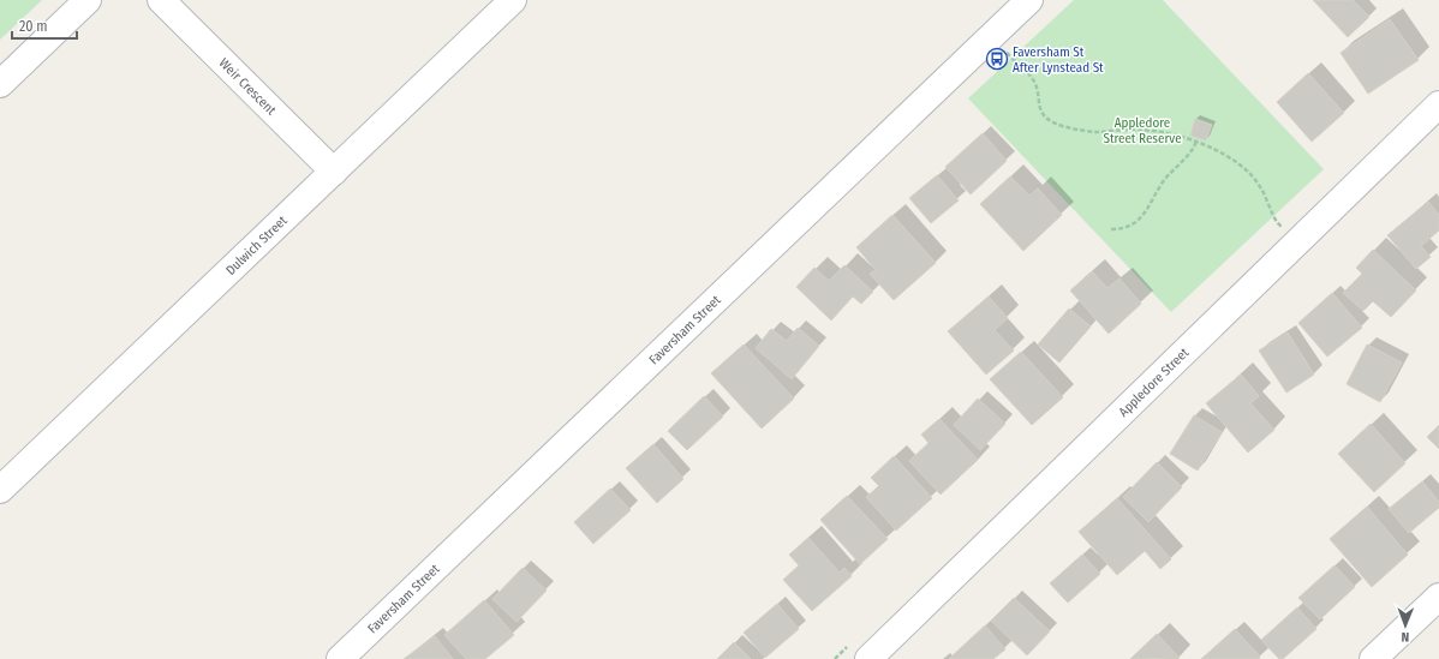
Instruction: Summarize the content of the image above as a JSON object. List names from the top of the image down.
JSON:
{
  "streets": {
    "street": [
      "Weir Crescent",
      "Dulwich Street",
      "Faversham Street",
      "Appledore Street"
    ]
  },
  "crossings": [
    ["Weir Crescent", "Dulwich Street"]
  ],
  "parks": ["Appledore Street Reserve"],
  "places": {
    "bus stop": ["Faversham St After Lynstead St"]
  },
  "scale_bar": "20 m",
  "north": "bottom"
}
